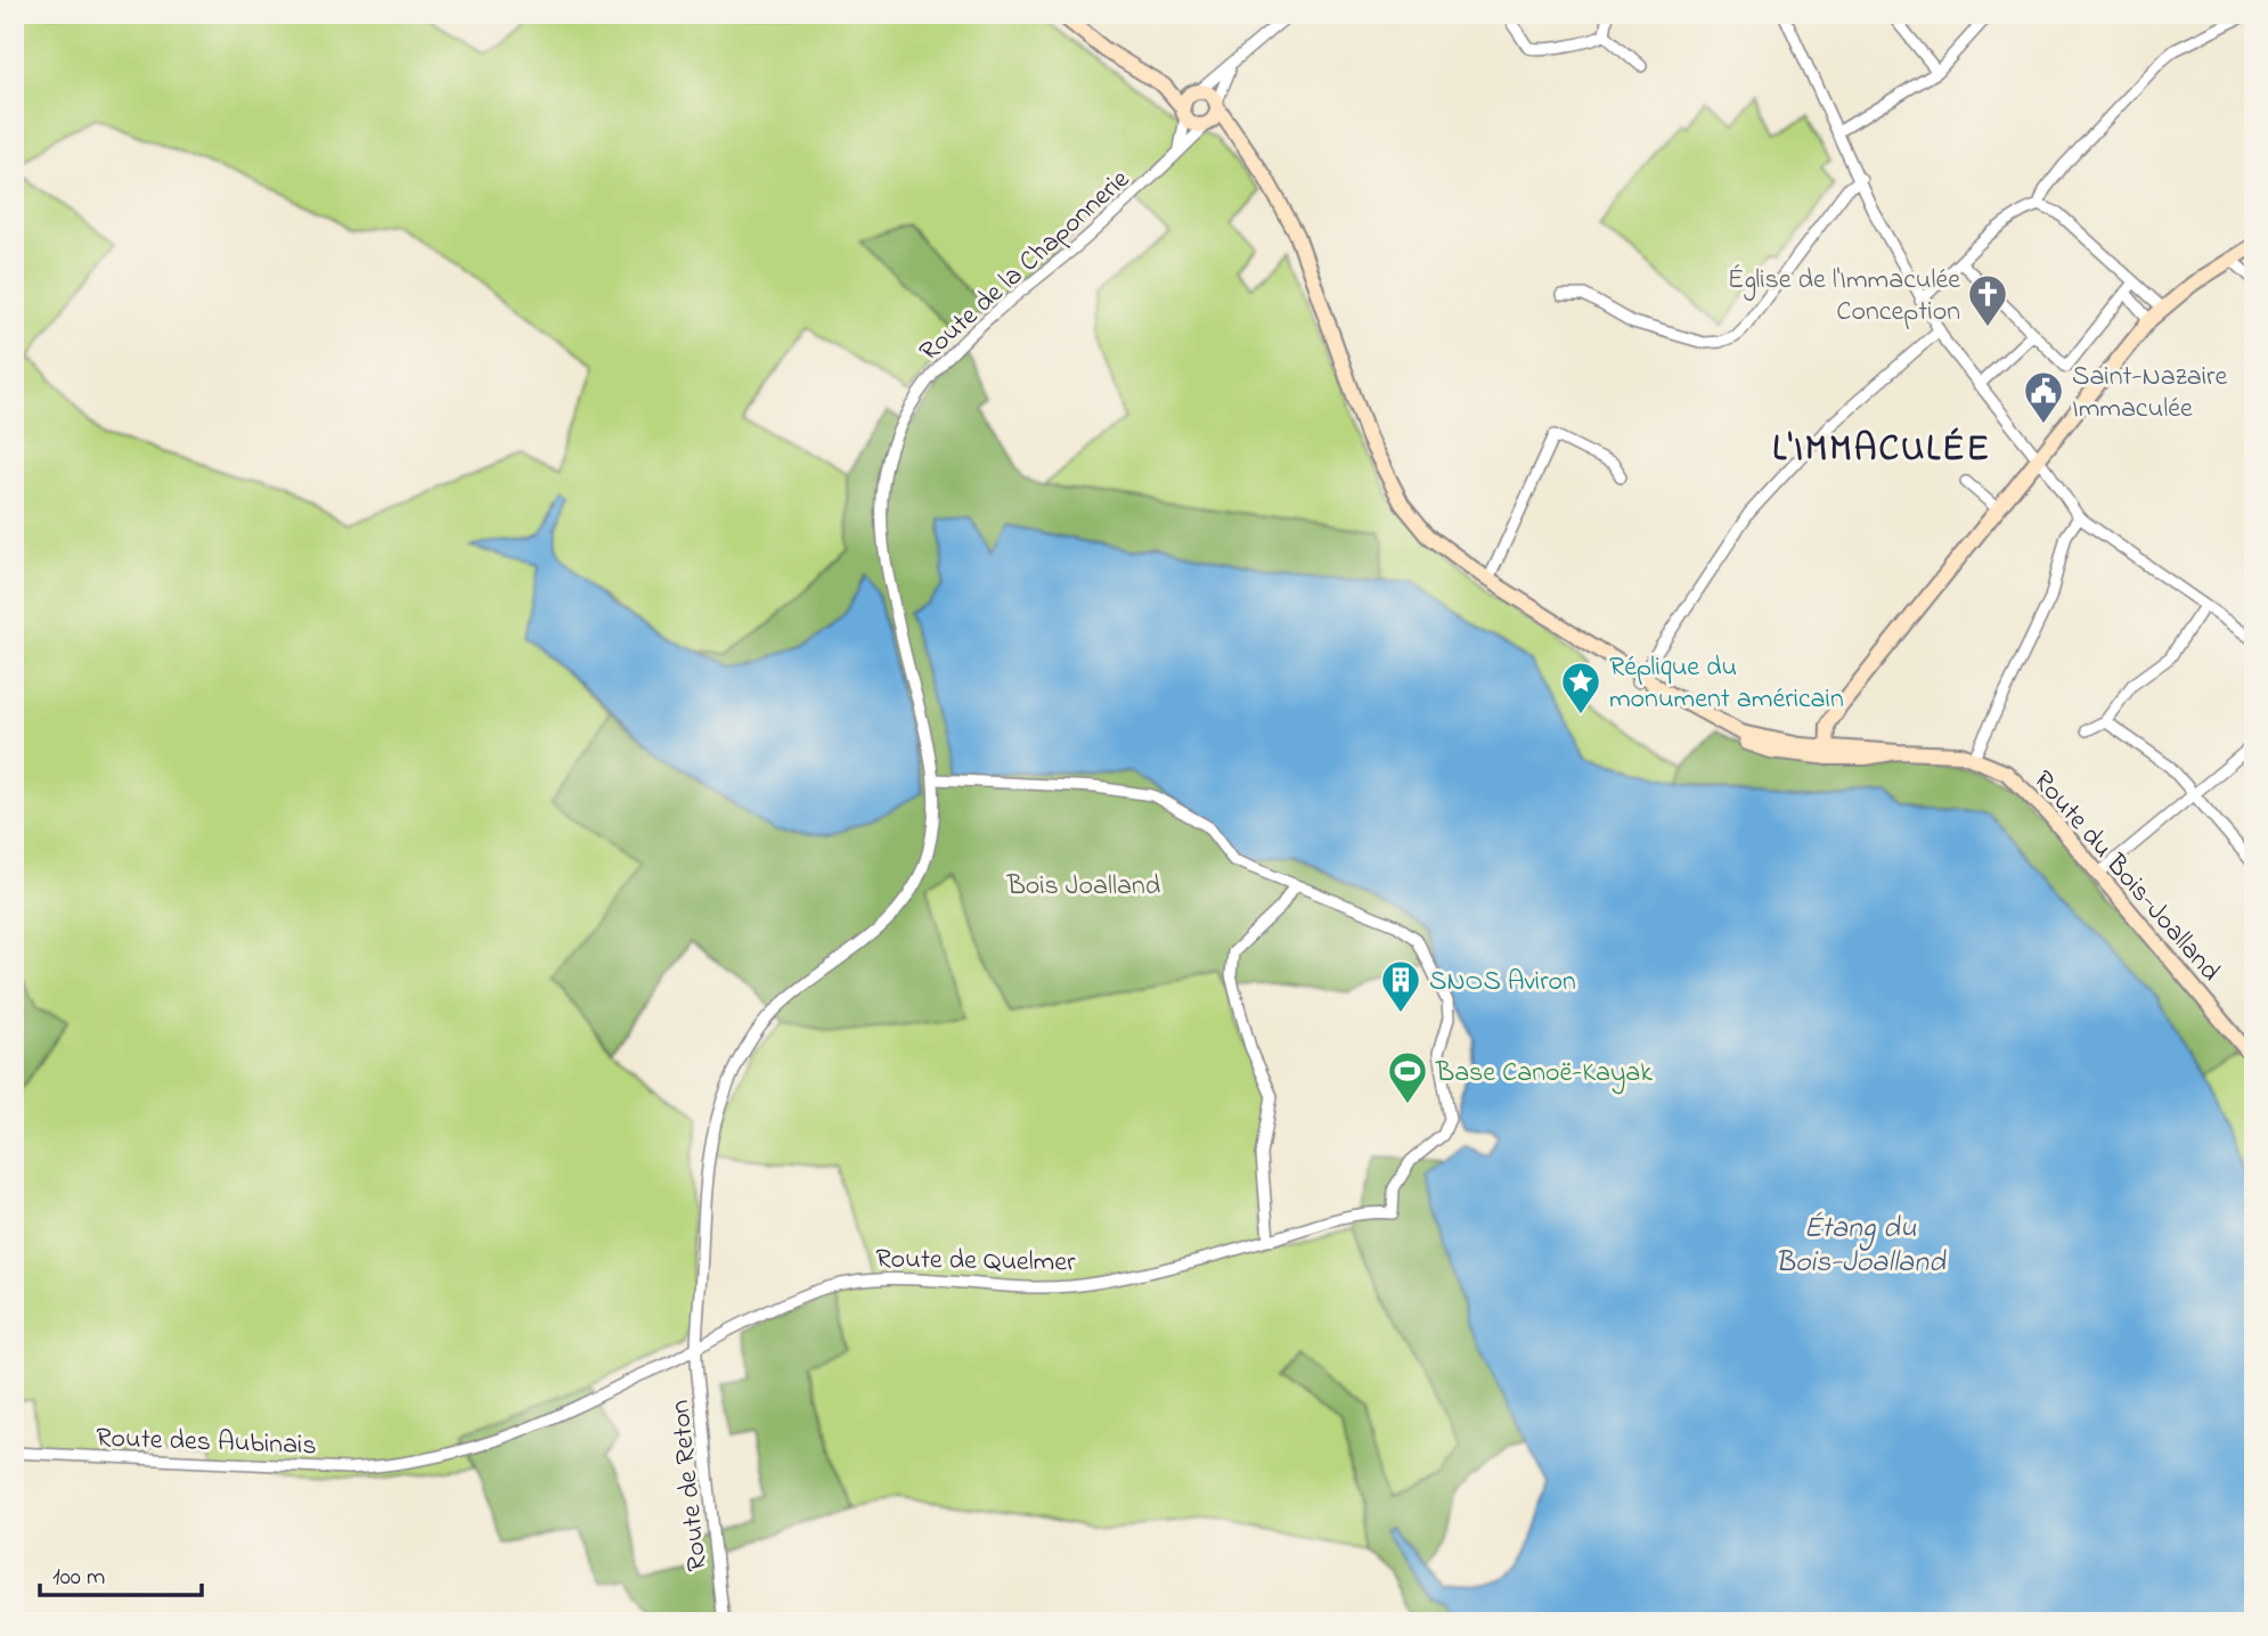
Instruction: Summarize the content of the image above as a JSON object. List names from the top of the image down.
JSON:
{
  "streets": {
    "street": [
      "Route de la Chaponnerie",
      "Route du Bois-Joalland",
      "Route de Quelmer",
      "Route des Aubinais",
      "Route de Reton"
    ]
  },
  "crossings": [
    ["Route de la Chaponnerie", "Route du Bois-Joalland"],
    ["Route de la Chaponnerie", "Route de Quelmer"],
    ["Route de la Chaponnerie", "Route de Reton"],
    ["Route de Quelmer", "Route des Aubinais"],
    ["Route de Quelmer", "Route de Reton"]
  ],
  "districts": ["L'IMMACULÉE"],
  "water": ["Étang du Bois-Joalland"],
  "parks": ["Bois Joalland"],
  "places": {
    "church": ["Église de l'Immaculée Conception"],
    "public building": ["Saint-Nazaire Immaculée"],
    "place": ["Réplique du monument américain"],
    "building": ["SNOS Aviron"],
    "sports": ["Base Canoë-Kayak"]
  },
  "scale_bar": "100 m"
}
